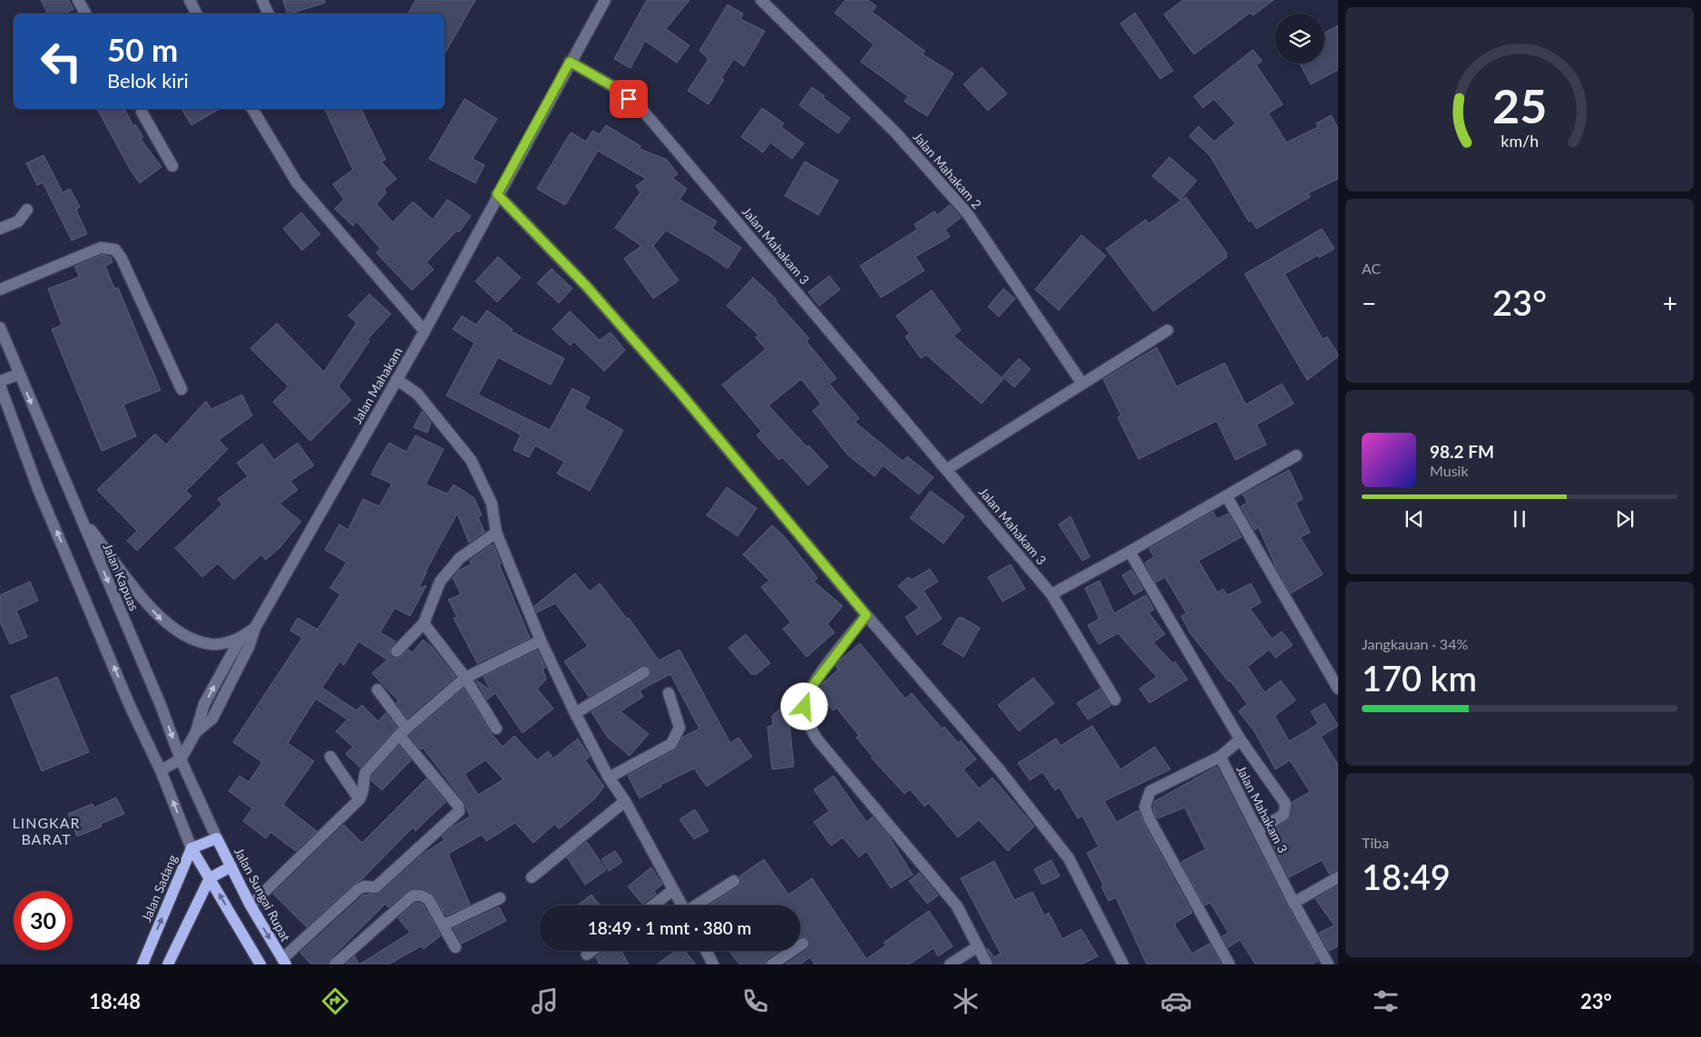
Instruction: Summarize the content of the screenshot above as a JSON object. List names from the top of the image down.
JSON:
{
  "streets": {
    "main road": ["Jalan Sadang", "Jalan Sungai Rupat"],
    "street": [
      "Jalan Mahakam 2",
      "Jalan Mahakam 3",
      "Jalan Mahakam",
      "Jalan Kapuas"
    ]
  },
  "crossings": [
    ["Jalan Mahakam 3", "Jalan Mahakam"],
    ["Jalan Mahakam", "Jalan Kapuas"],
    ["Jalan Kapuas", "Jalan Sadang"],
    ["Jalan Kapuas", "Jalan Sungai Rupat"],
    ["Jalan Sadang", "Jalan Sungai Rupat"]
  ],
  "districts": ["LINGKAR BARAT"],
  "page": {
    "turn": ["50 m", "Belok kiri"],
    "tile": [
      "AC",
      ["Jangkauan · 34%", "170 km"],
      ["Tiba", "18:49"]
    ],
    "heat": ["−", "23°", "+"],
    "song": ["98.2 FM", "Musik"],
    "limit": "30",
    "trip": "18:49 · 1 mnt · 380 m",
    "tabs": ["18:48", "23°"],
    "gauge": ["25", "km/h"]
  }
}
